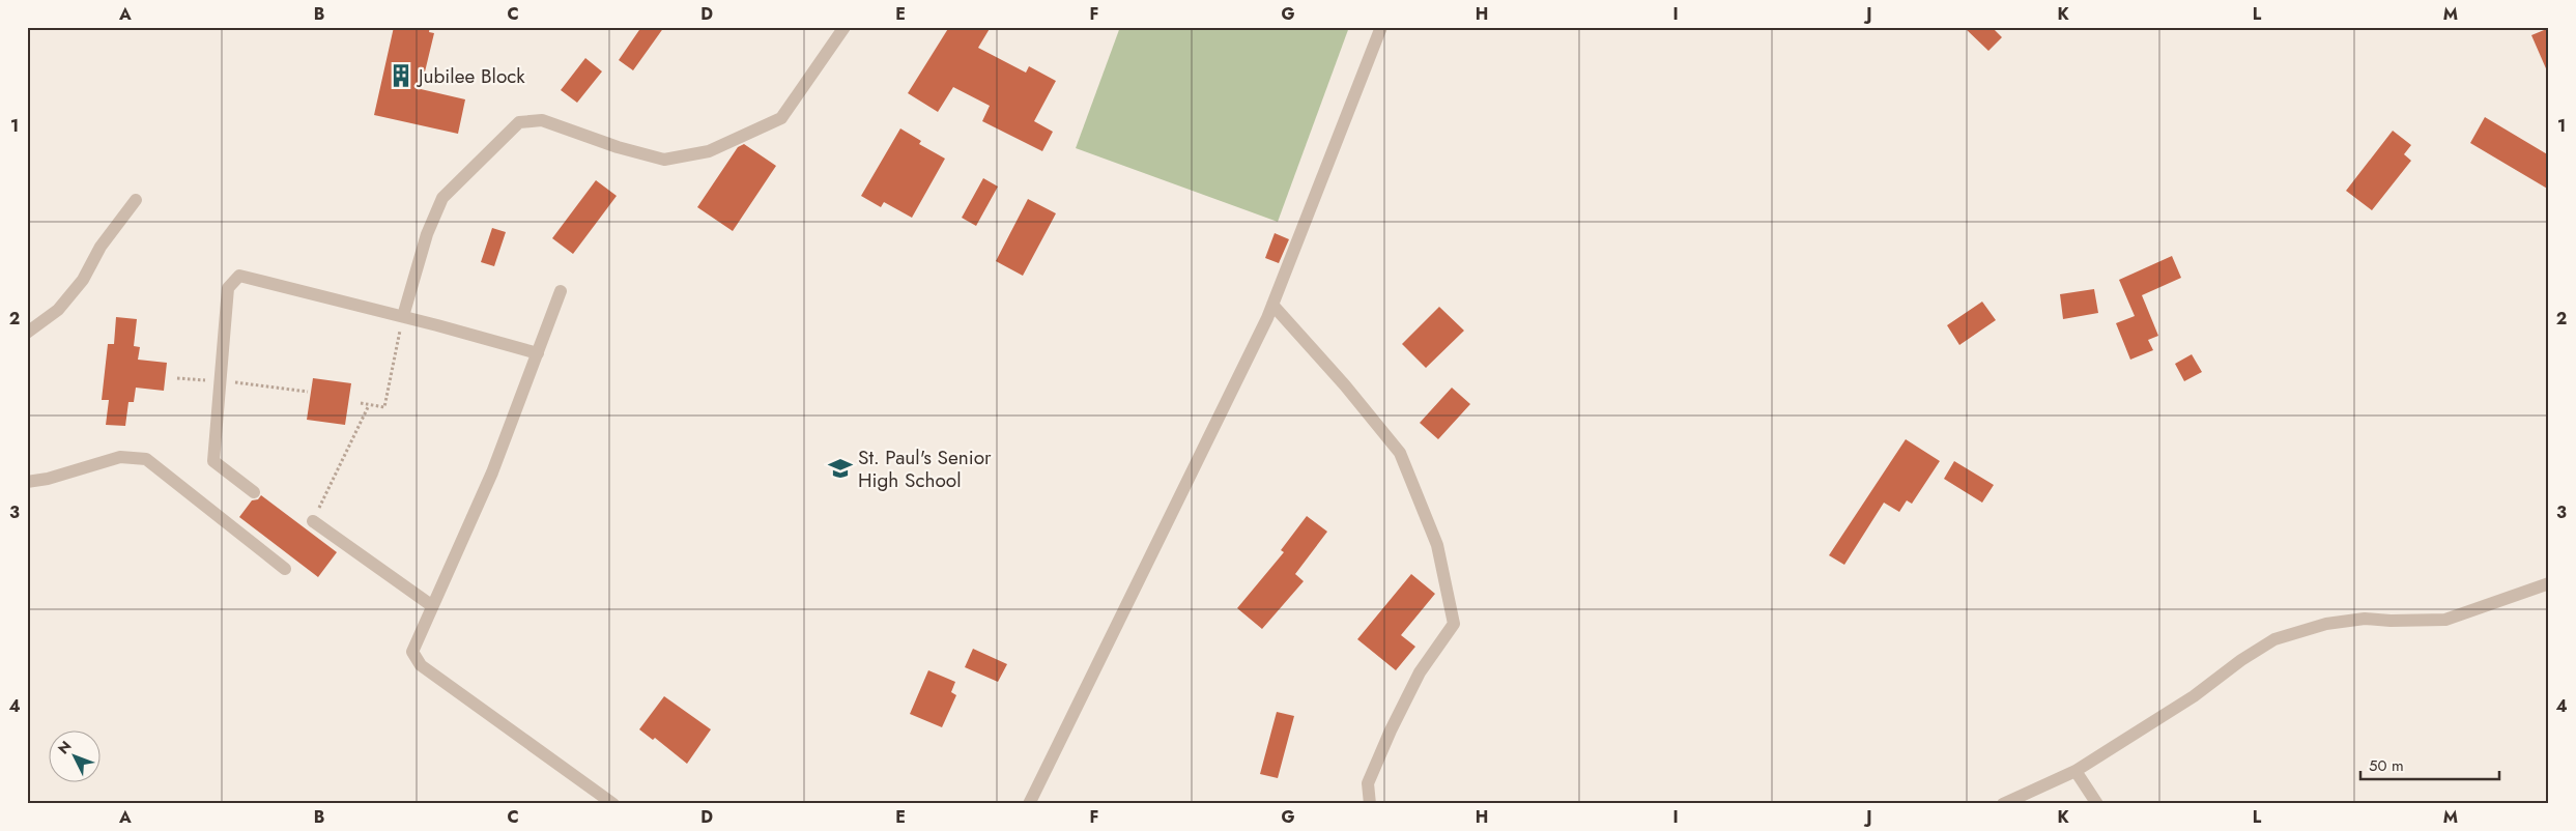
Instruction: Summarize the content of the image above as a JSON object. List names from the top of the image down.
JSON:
{
  "places": {
    "building": ["Jubilee Block"],
    "school or university": ["St. Paul's Senior High School"]
  },
  "scale_bar": "50 m",
  "north": "top left",
  "grid": {
    "columns": [
      "A",
      "B",
      "C",
      "D",
      "E",
      "F",
      "G",
      "H",
      "I",
      "J",
      "K",
      "L",
      "M"
    ],
    "rows": [
      "1",
      "2",
      "3",
      "4"
    ]
  }
}
